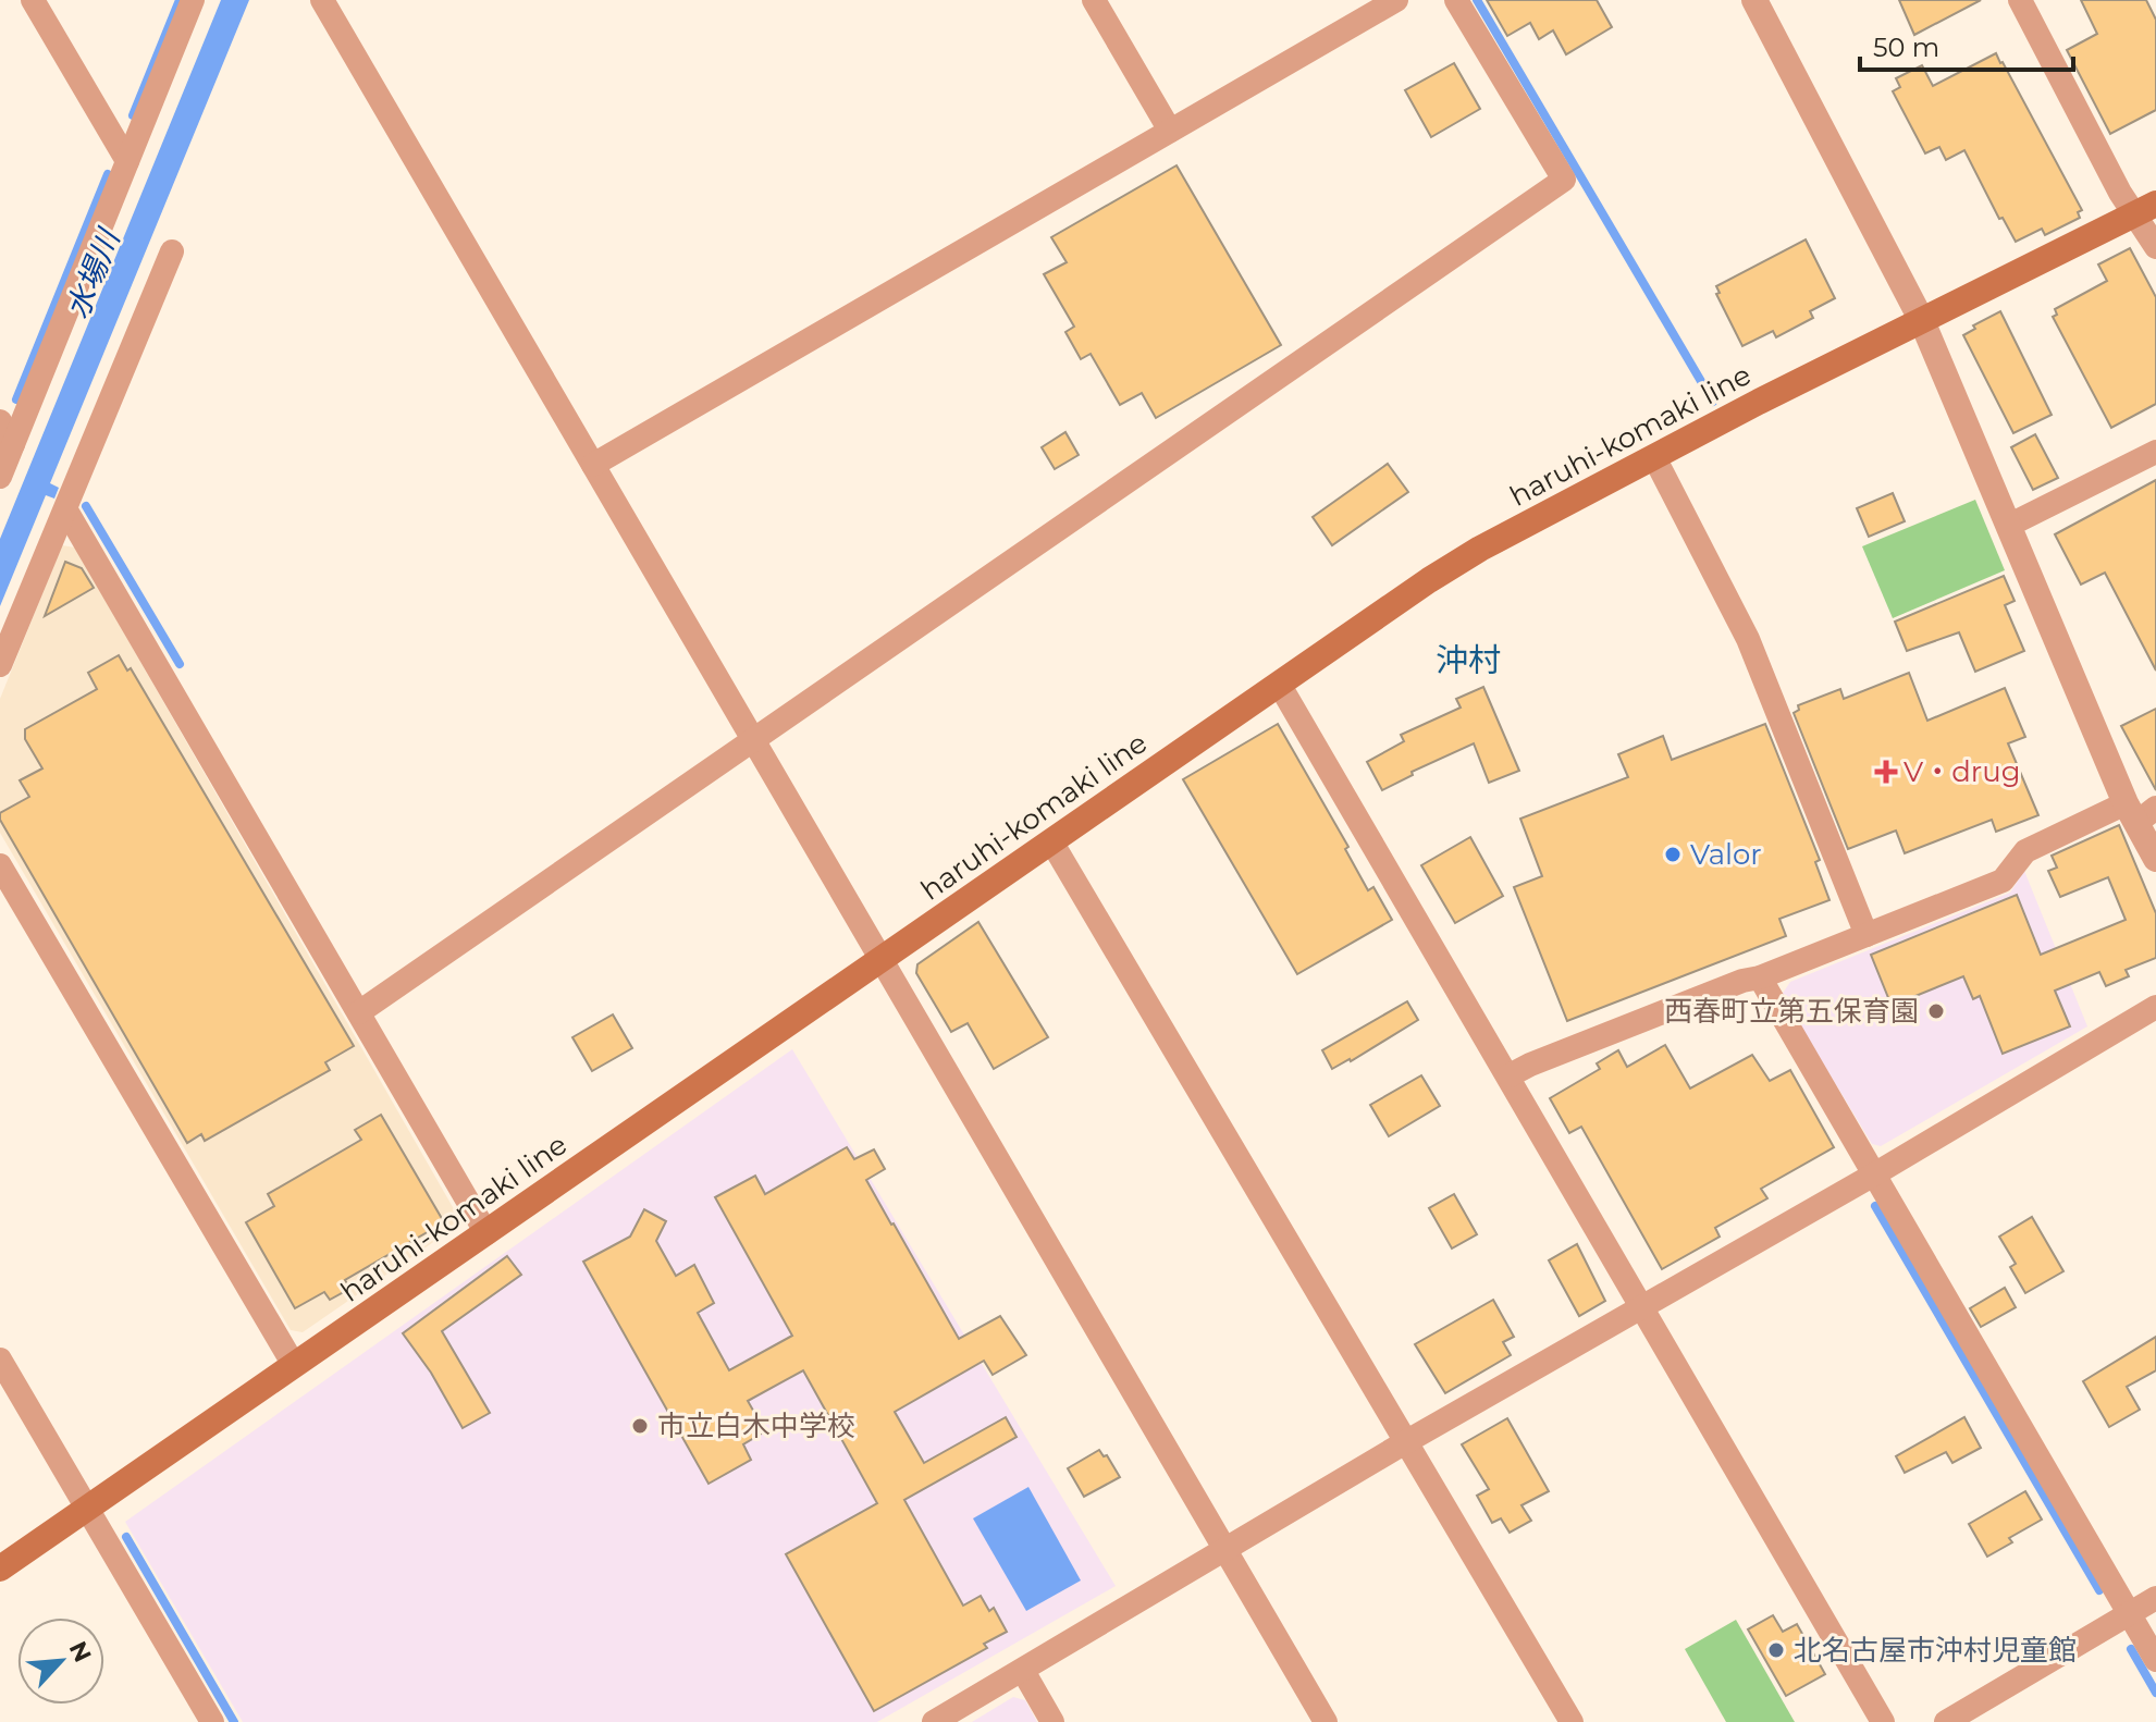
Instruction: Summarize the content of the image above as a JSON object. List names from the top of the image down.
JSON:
{
  "streets": {
    "main road": ["haruhi-komaki line"]
  },
  "districts": ["沖村"],
  "water": ["水場川"],
  "places": {
    "health": ["V・drug"],
    "other": [
      "Valor",
      "西春町立第五保育園",
      "市立白木中学校",
      "北名古屋市沖村児童館"
    ]
  },
  "scale_bar": "50 m",
  "north": "top right"
}
